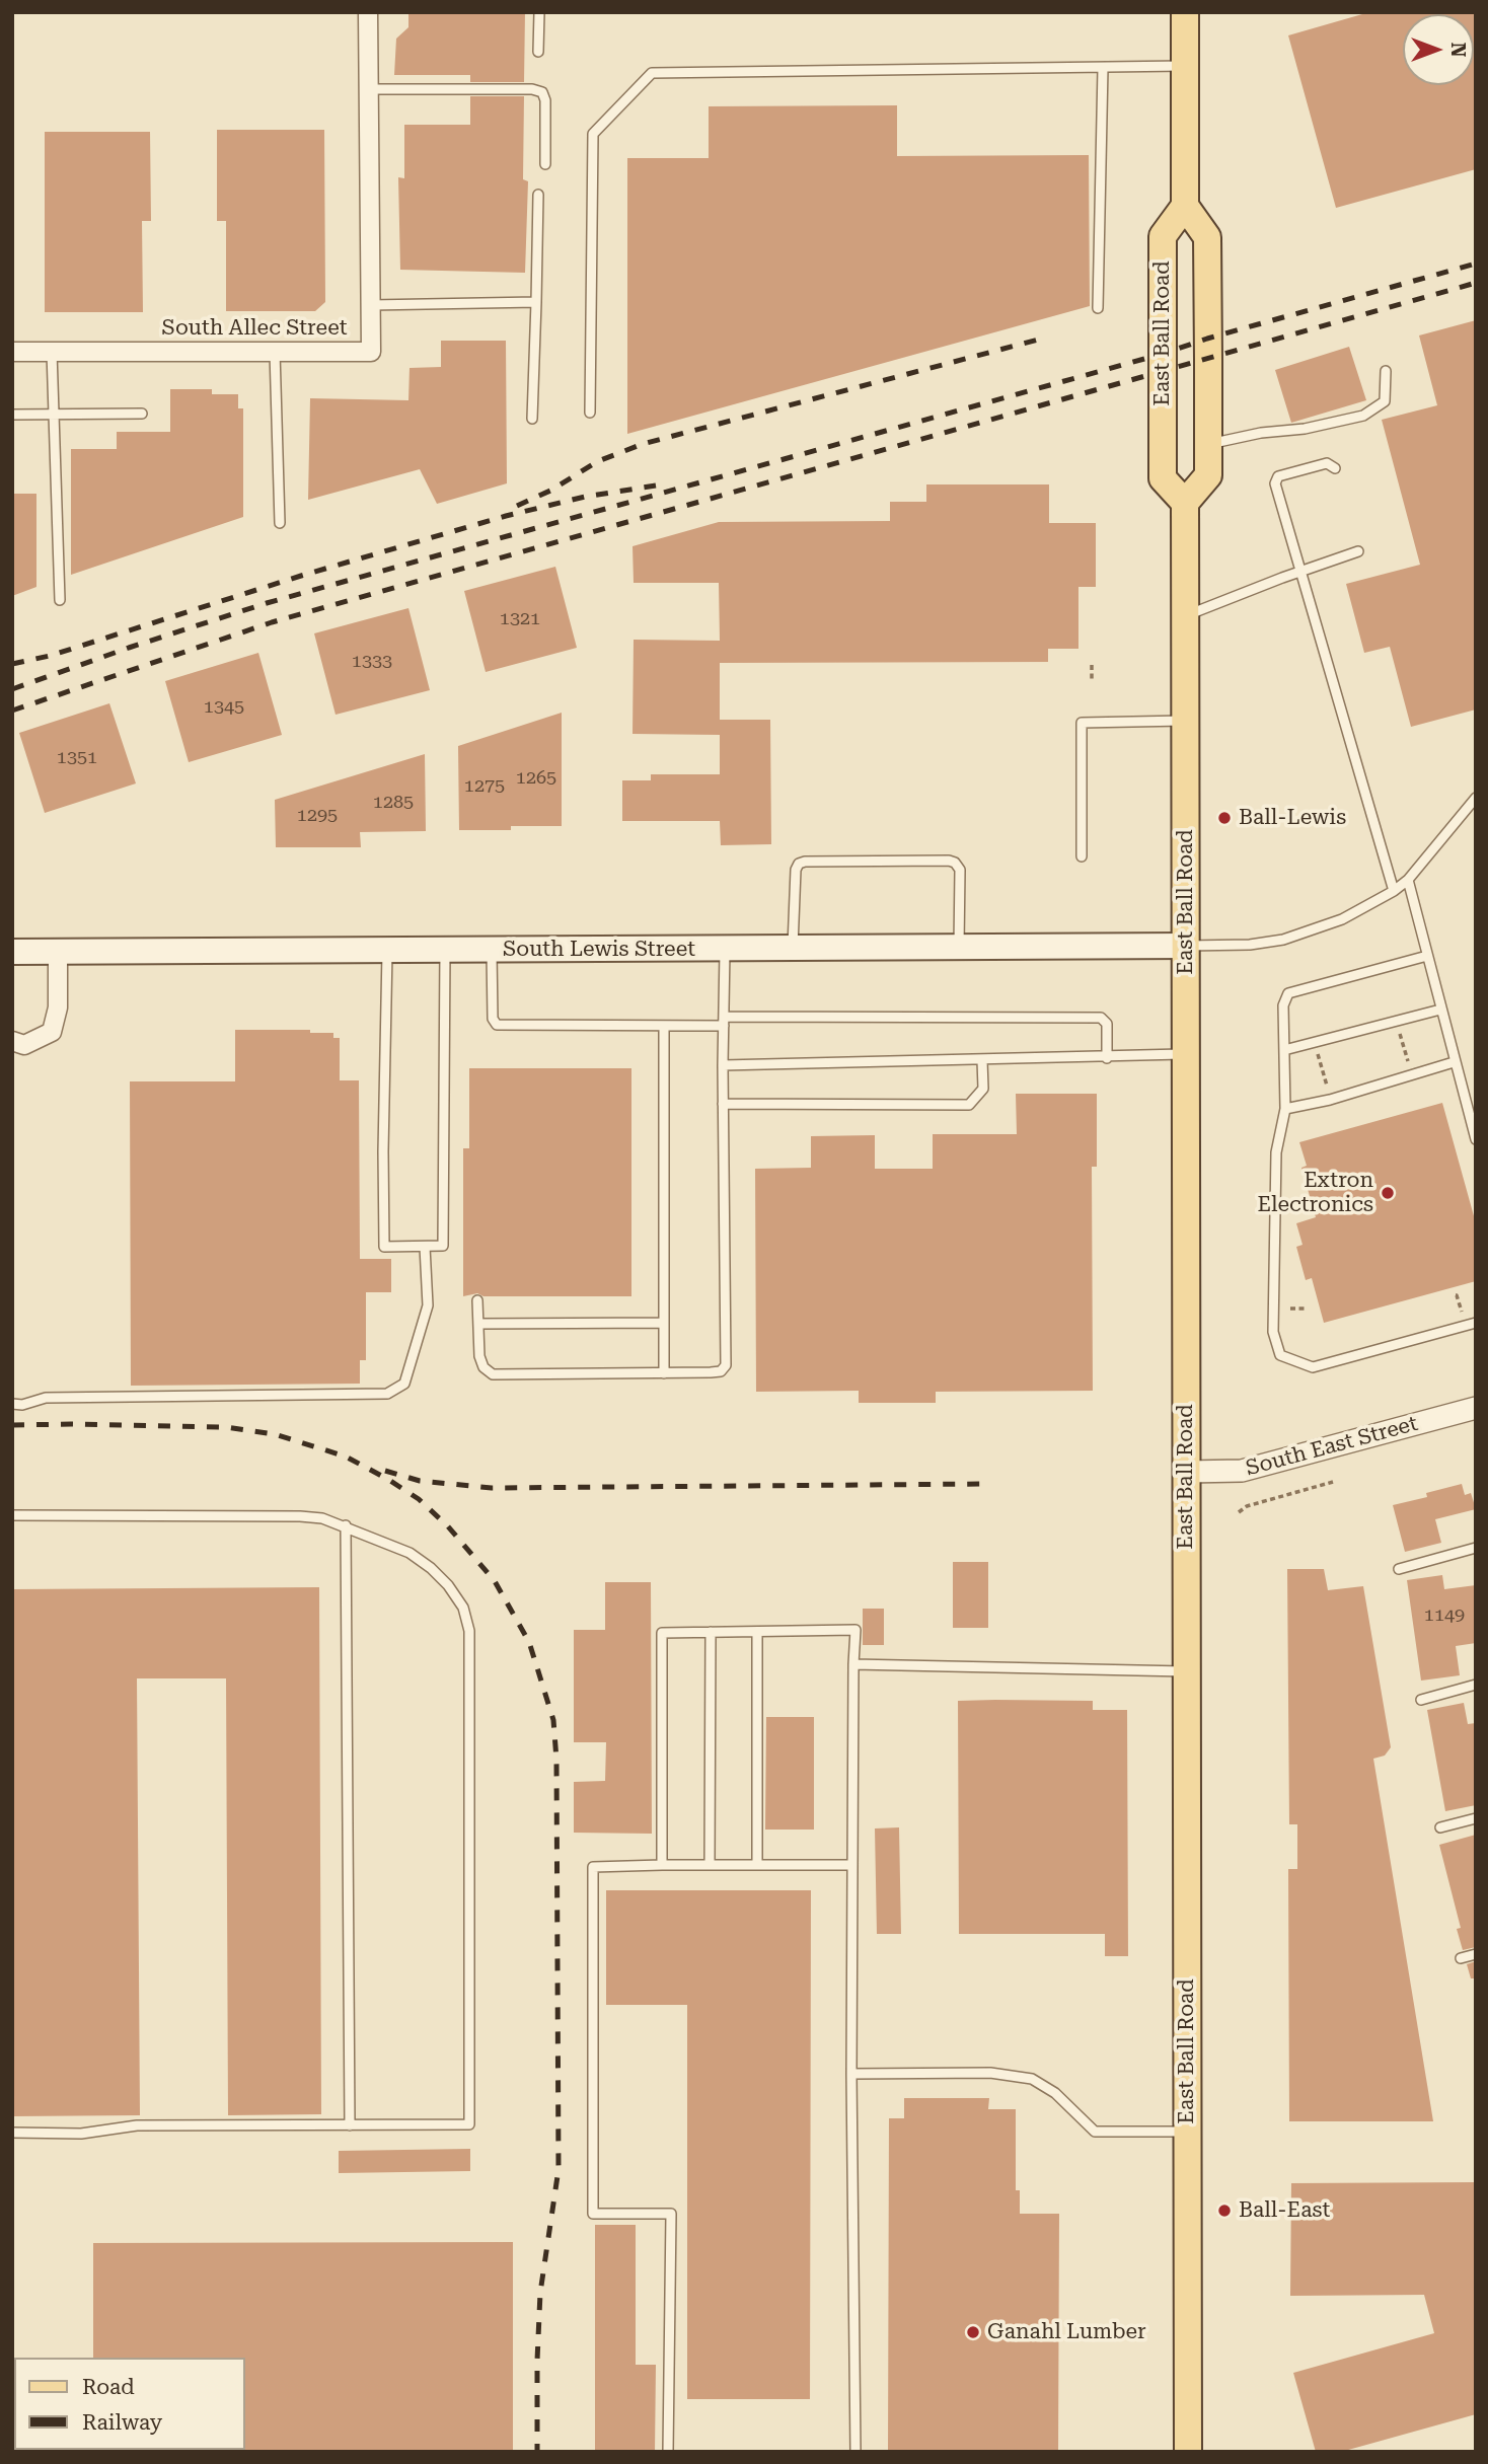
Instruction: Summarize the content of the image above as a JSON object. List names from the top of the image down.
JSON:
{
  "streets": {
    "main road": ["East Ball Road", "South Lewis Street"],
    "street": ["South Allec Street", "South East Street"]
  },
  "crossings": [
    ["East Ball Road", "South Lewis Street"],
    ["East Ball Road", "South East Street"]
  ],
  "places": [
    "Ball-Lewis",
    "Extron Electronics",
    "Ball-East",
    "Ganahl Lumber"
  ],
  "house_numbers": [
    "1321",
    "1333",
    "1345",
    "1351",
    "1265",
    "1275",
    "1285",
    "1295",
    "1149"
  ],
  "legend": ["Road", "Railway"],
  "north": "right"
}
